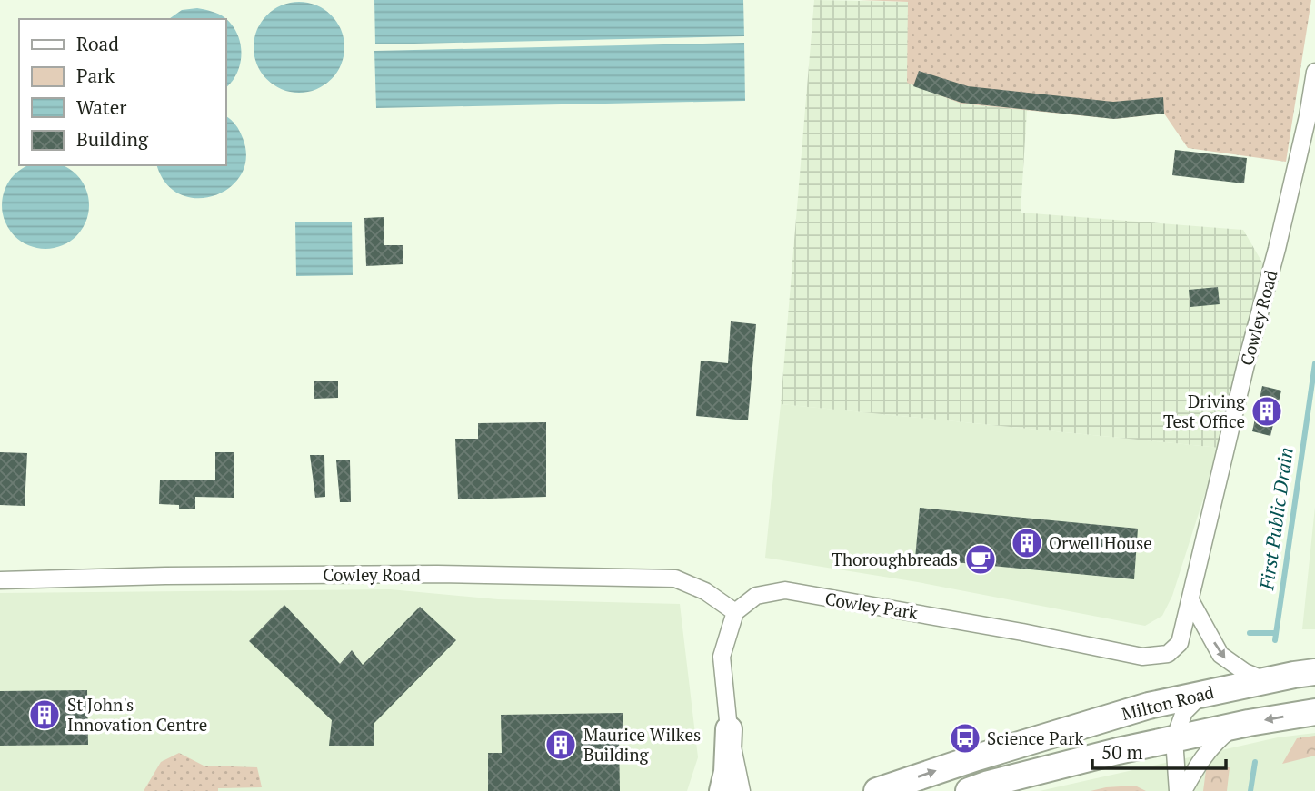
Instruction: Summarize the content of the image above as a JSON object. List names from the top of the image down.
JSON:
{
  "streets": {
    "main road": ["Milton Road"],
    "street": ["Cowley Road", "Cowley Park"]
  },
  "crossings": [
    ["Cowley Road", "Cowley Park"]
  ],
  "water": ["First Public Drain"],
  "places": {
    "building": [
      "Driving Test Office",
      "Orwell House",
      "St John's Innovation Centre",
      "Maurice Wilkes Building"
    ],
    "cafe": ["Thoroughbreads"],
    "bus stop": ["Science Park"]
  },
  "legend": [
    "Road",
    "Park",
    "Water",
    "Building"
  ],
  "scale_bar": "50 m"
}
